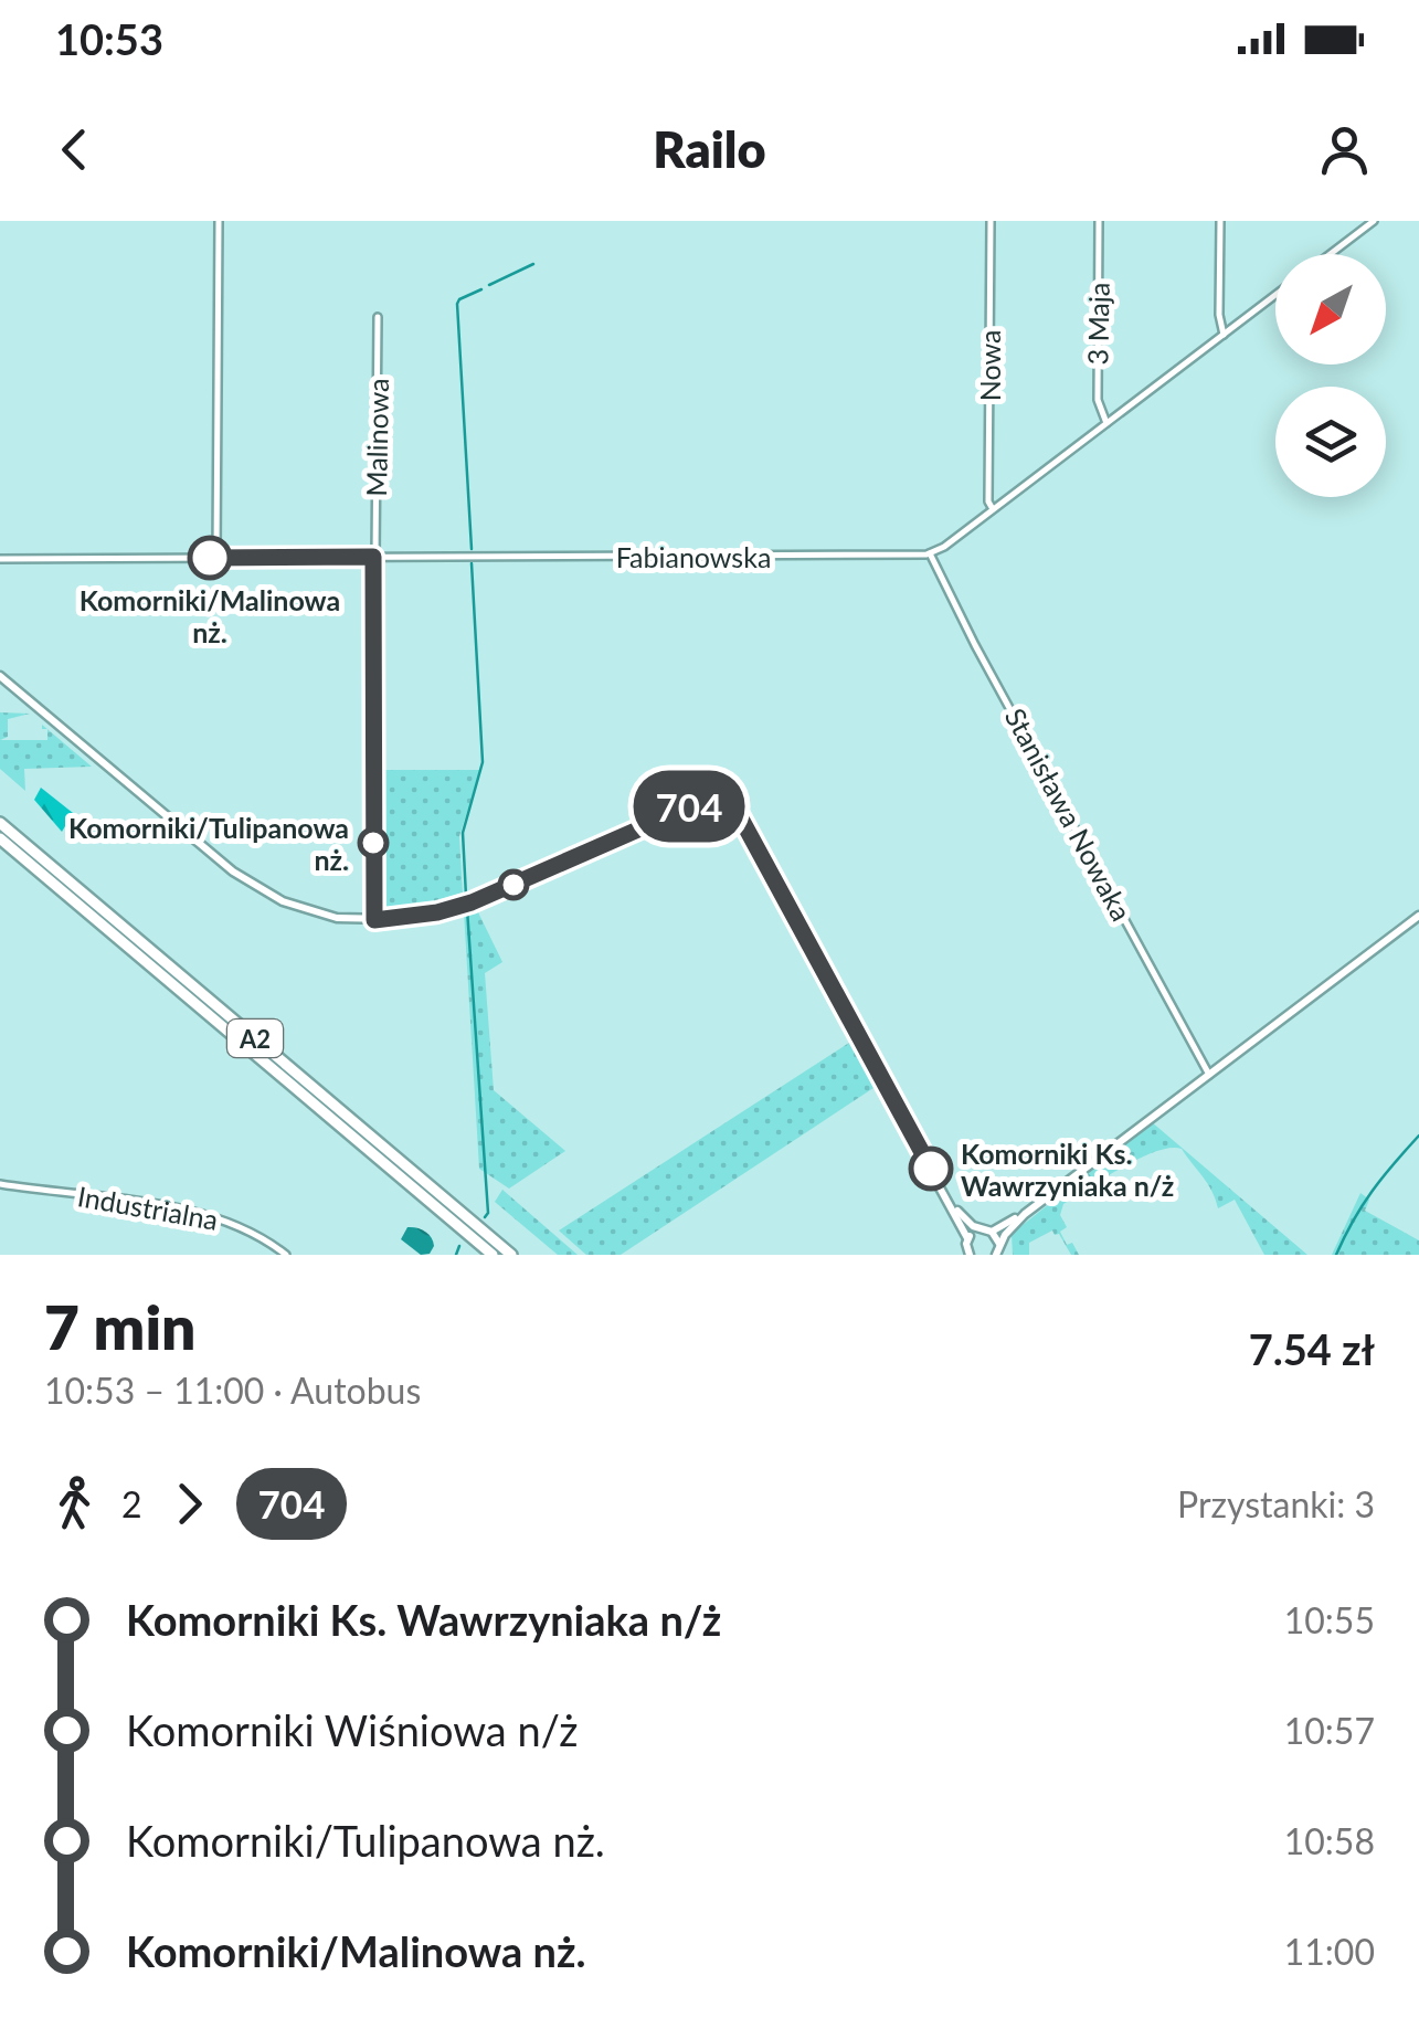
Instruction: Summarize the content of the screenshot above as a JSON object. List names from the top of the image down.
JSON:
{
  "streets": {
    "highway": ["A2"],
    "street": [
      "3 Maja",
      "Nowa",
      "Malinowa",
      "Fabianowska",
      "Stanisława Nowaka",
      "Industrialna"
    ]
  },
  "crossings": [
    ["Malinowa", "Fabianowska"],
    ["Fabianowska", "Stanisława Nowaka"]
  ],
  "places": ["Komorniki/Malinowa nż.", "Komorniki/Tulipanowa nż.", "Komorniki Ks. Wawrzyniaka n/ż"],
  "lines": ["bus line 704"],
  "north": "bottom left",
  "page": {
    "status": "10:53",
    "header": "Railo",
    "on_map": "704",
    "heading": ["7 min", "10:53 – 11:00 · Autobus", "7.54 zł"],
    "legs": ["2", "704", "Przystanki: 3"],
    "list": [
      {
        "name": "Komorniki Ks. Wawrzyniaka n/ż",
        "value": "10:55"
      },
      {
        "name": "Komorniki Wiśniowa n/ż",
        "value": "10:57"
      },
      {
        "name": "Komorniki/Tulipanowa nż.",
        "value": "10:58"
      },
      {
        "name": "Komorniki/Malinowa nż.",
        "value": "11:00"
      }
    ]
  }
}
